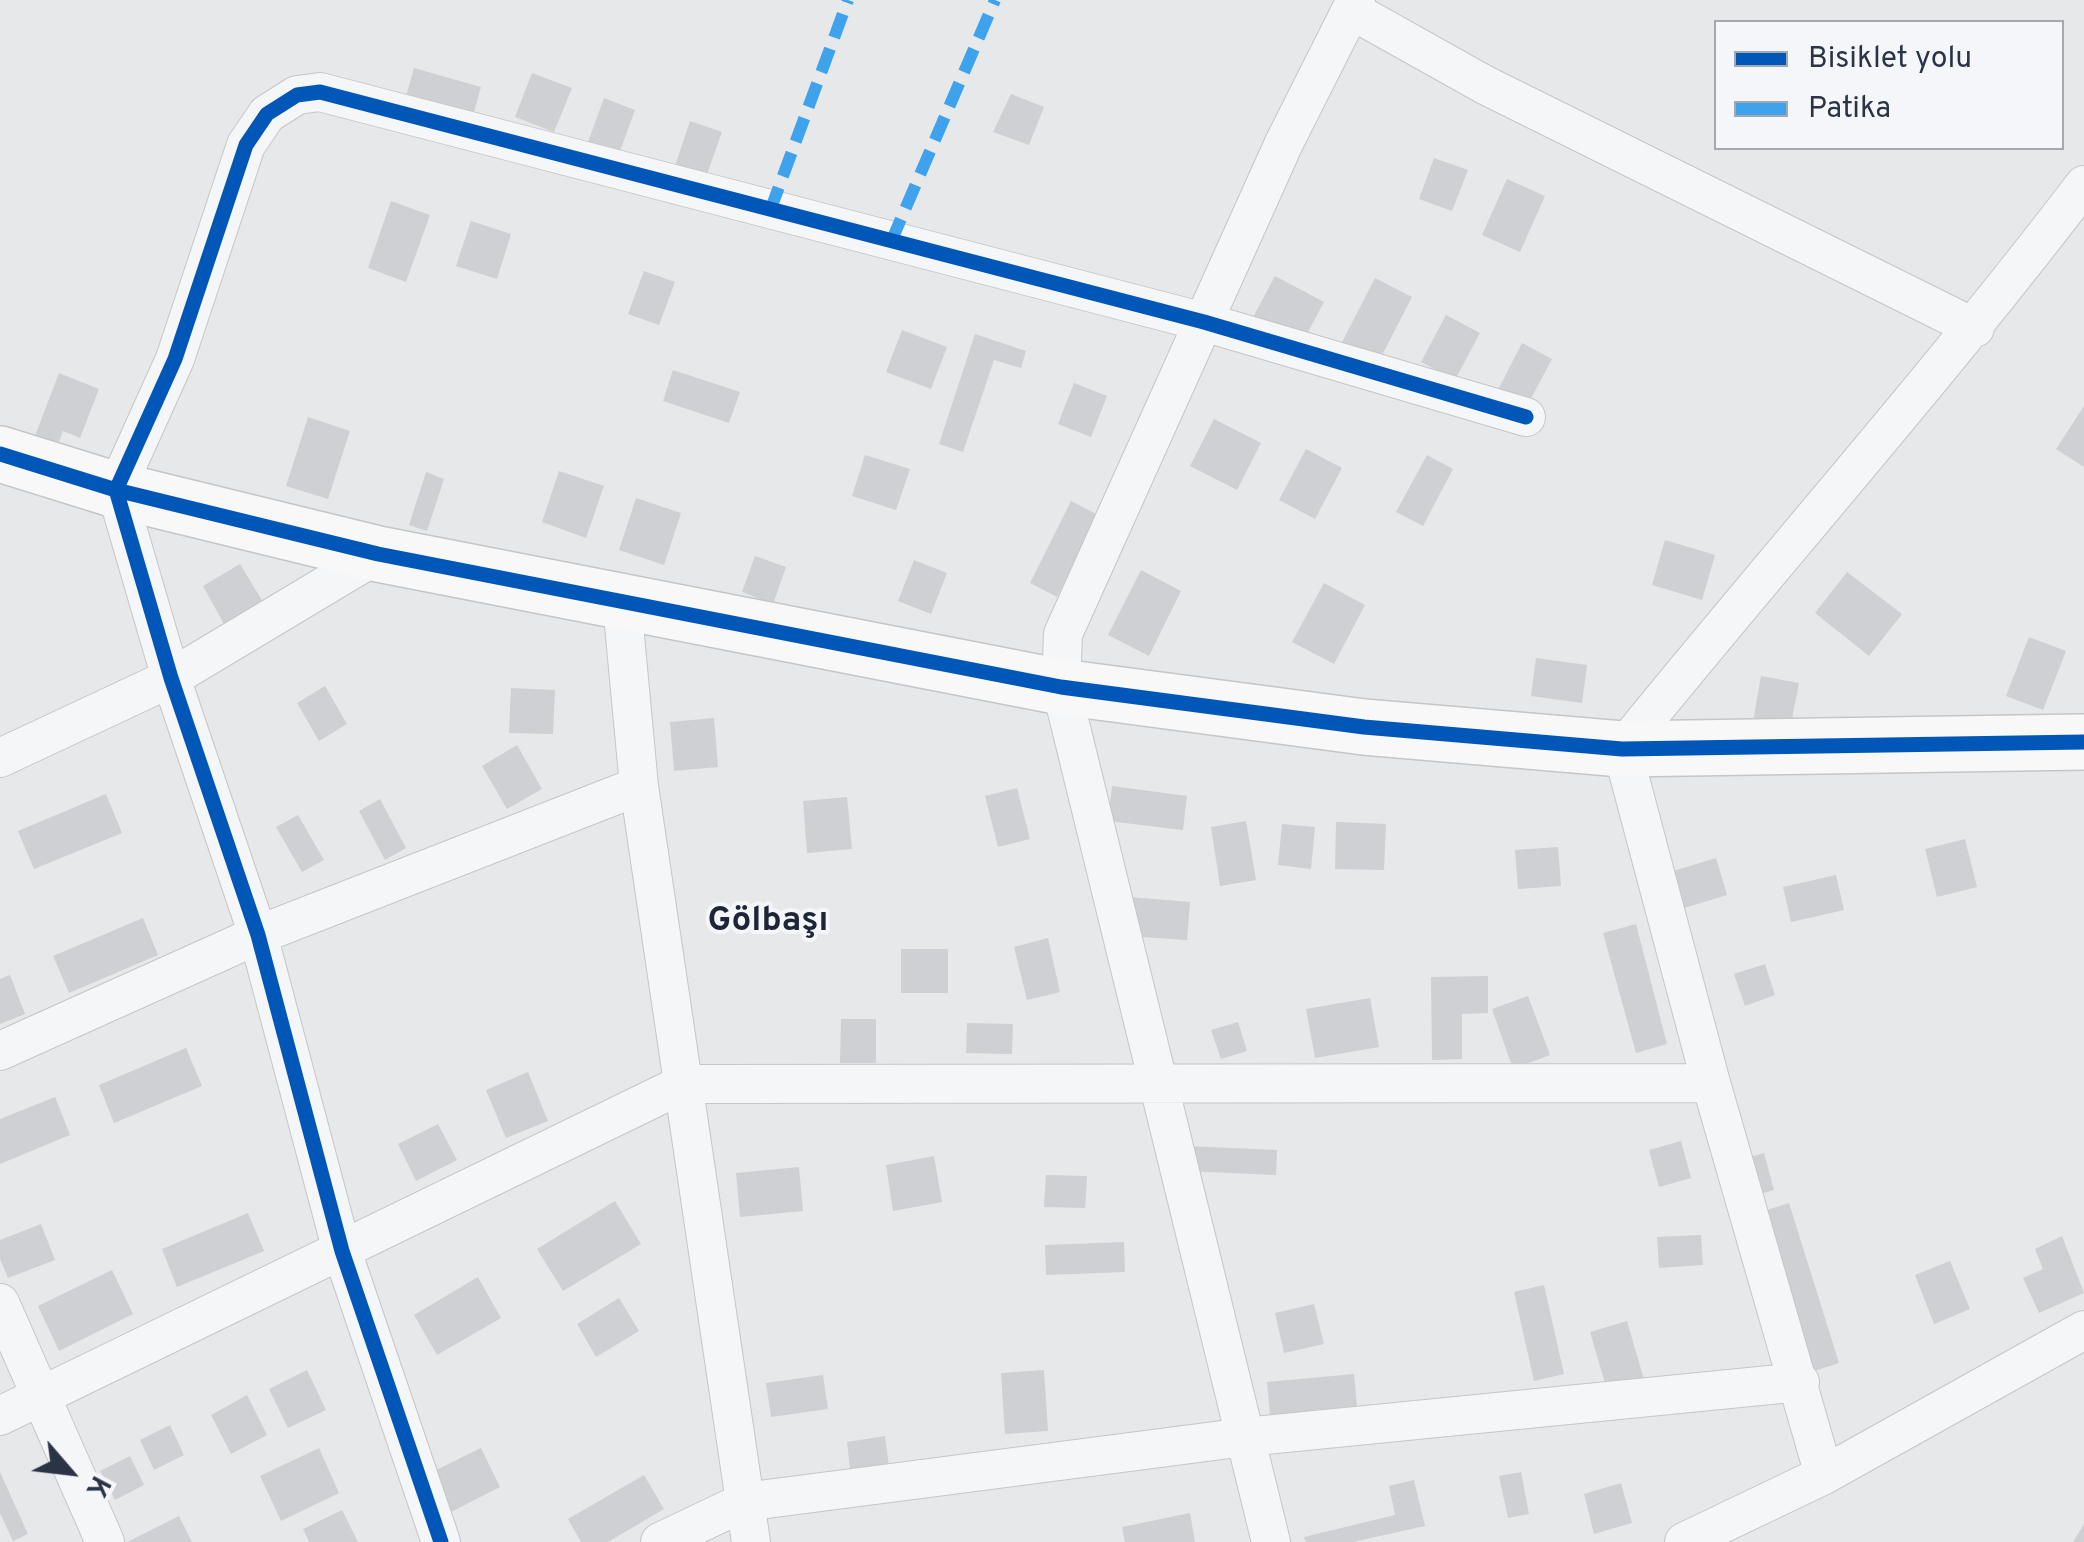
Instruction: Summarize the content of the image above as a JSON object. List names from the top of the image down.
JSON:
{
  "districts": ["Gölbaşı"],
  "legend": ["Bisiklet yolu", "Patika"],
  "north": "bottom right"
}
